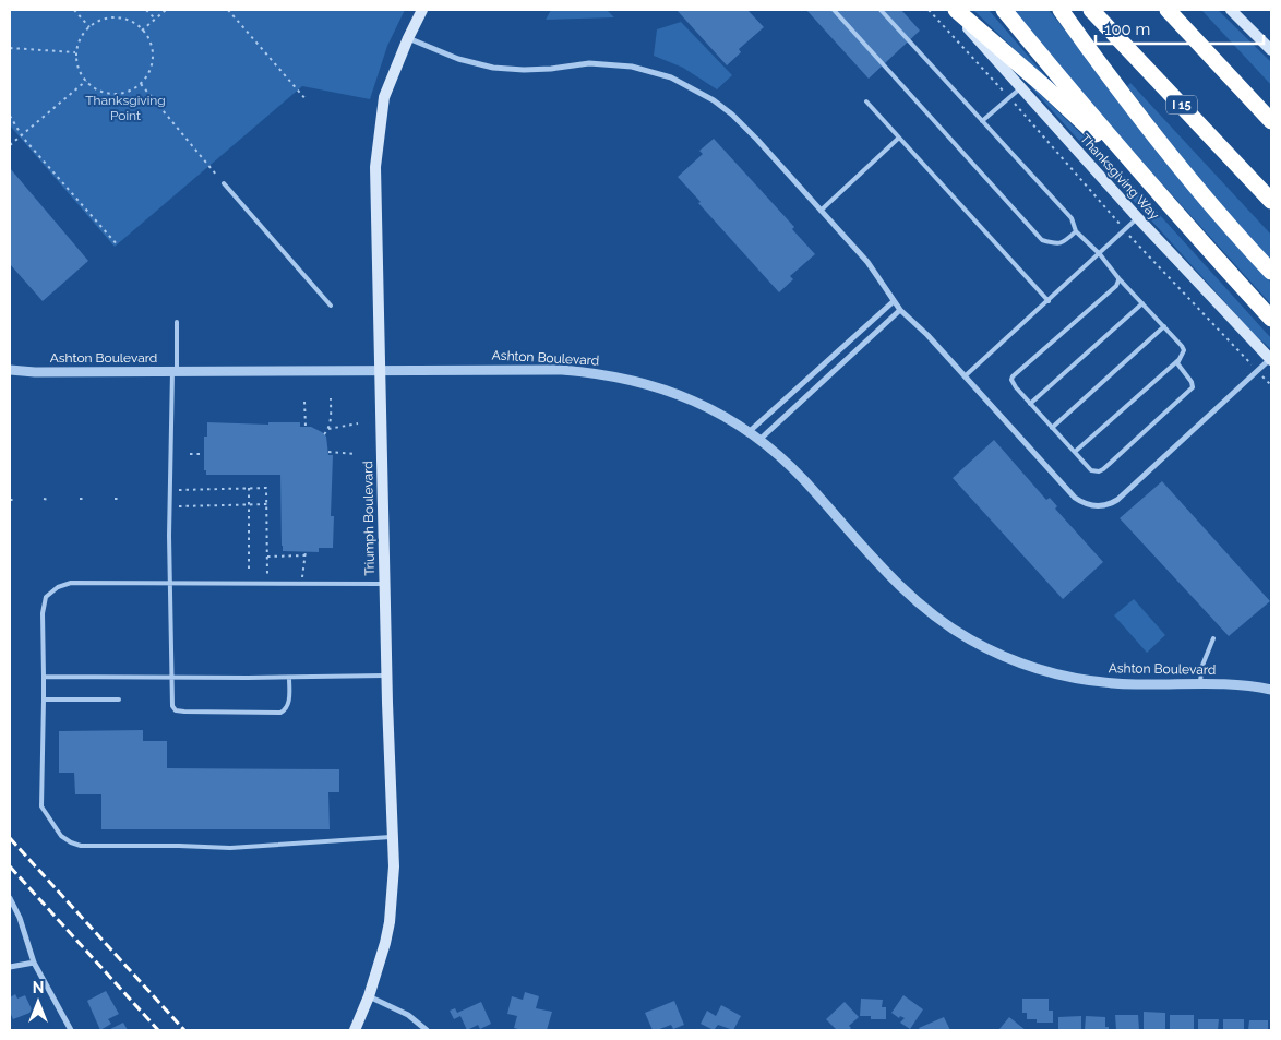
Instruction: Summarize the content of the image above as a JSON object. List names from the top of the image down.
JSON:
{
  "streets": {
    "highway": ["I 15"],
    "main road": ["Thanksgiving Way", "Triumph Boulevard"],
    "street": ["Ashton Boulevard"]
  },
  "crossings": [
    ["Ashton Boulevard", "Triumph Boulevard"]
  ],
  "parks": ["Thanksgiving Point"],
  "scale_bar": "100 m",
  "north": "top"
}
